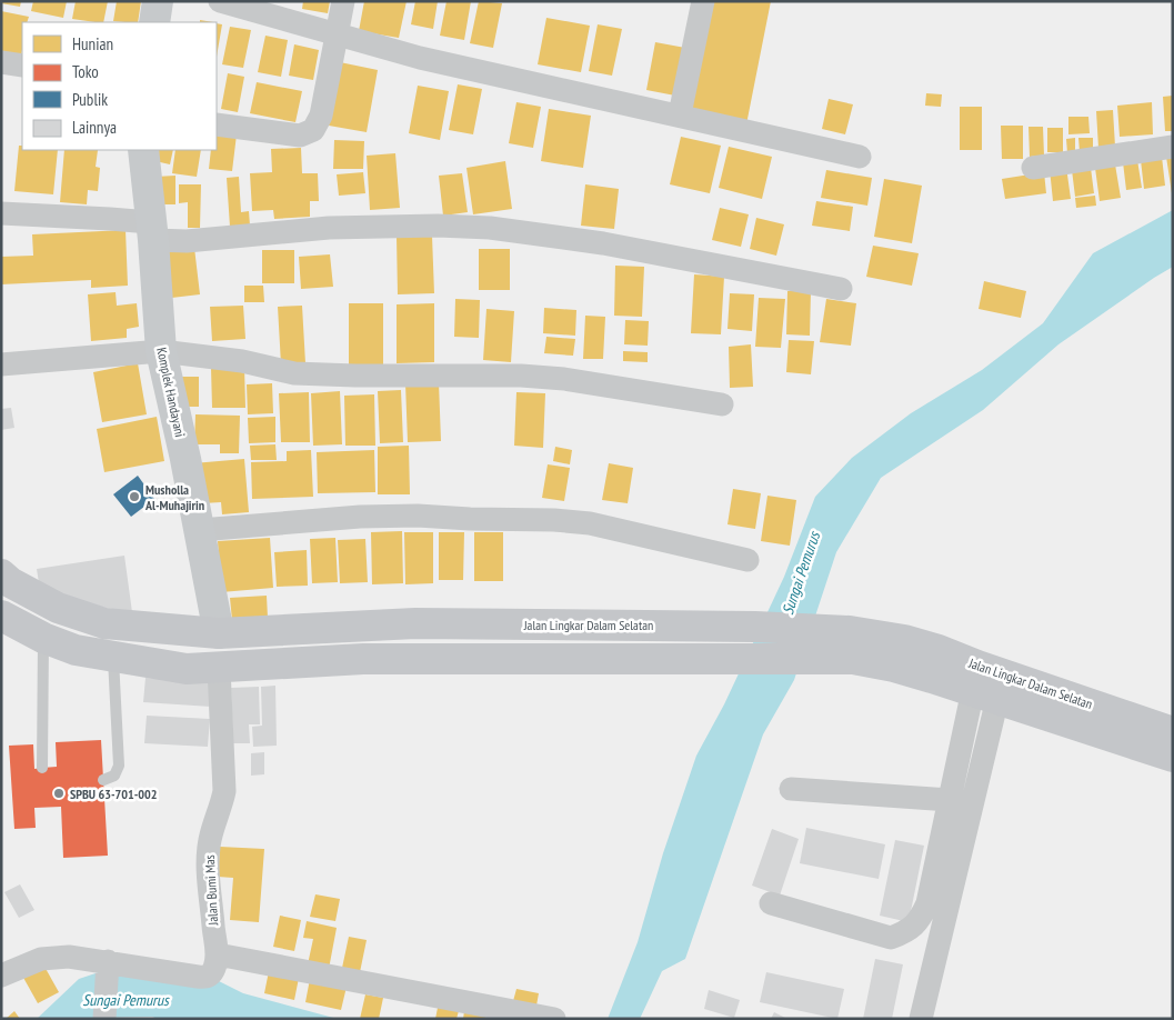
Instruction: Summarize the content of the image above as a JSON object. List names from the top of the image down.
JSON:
{
  "streets": {
    "main road": ["Jalan Lingkar Dalam Selatan"],
    "street": ["Komplek Handayani", "Jalan Bumi Mas"]
  },
  "crossings": [
    ["Komplek Handayani", "Jalan Lingkar Dalam Selatan"],
    ["Jalan Lingkar Dalam Selatan", "Jalan Bumi Mas"]
  ],
  "water": ["Sungai Pemurus"],
  "places": ["Musholla Al-Muhajirin", "SPBU 63-701-002"],
  "legend": [
    "Hunian",
    "Toko",
    "Publik",
    "Lainnya"
  ]
}
